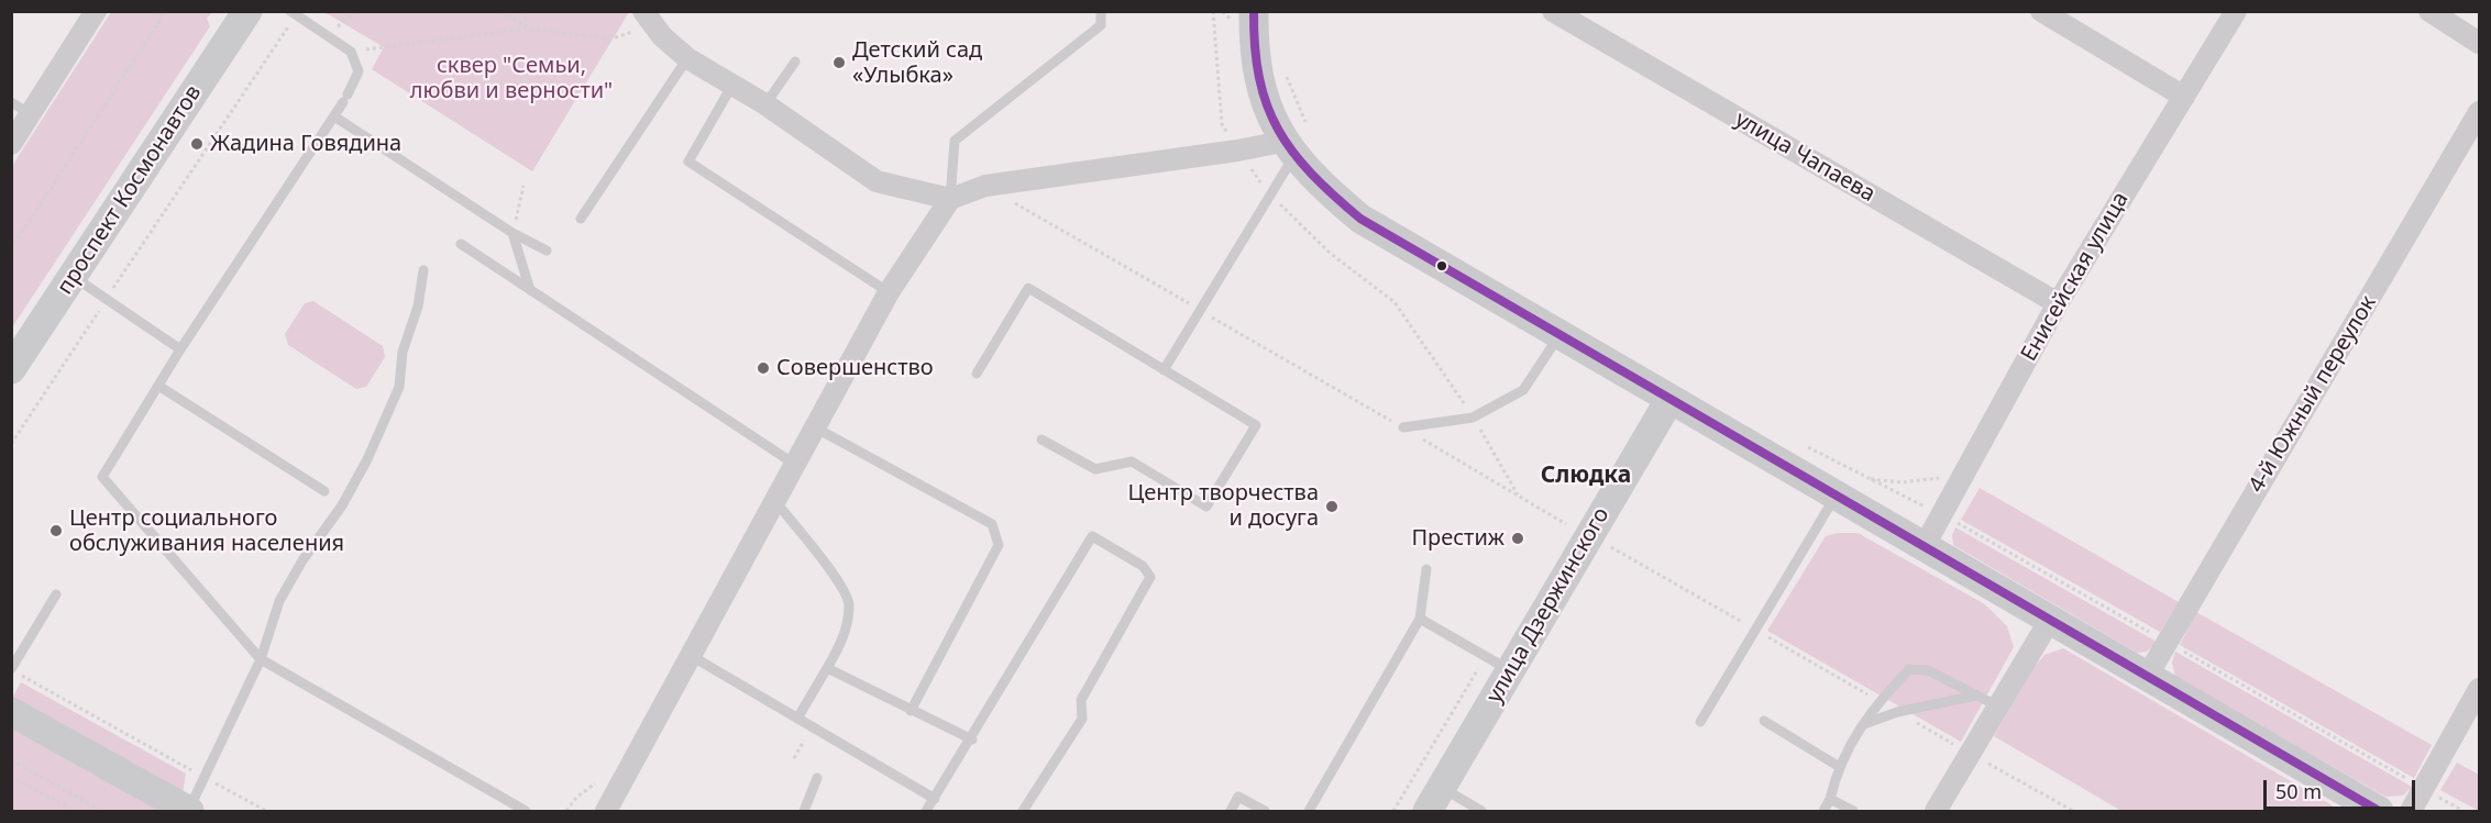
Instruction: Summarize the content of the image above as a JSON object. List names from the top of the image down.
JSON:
{
  "streets": {
    "main road": ["проспект Космонавтов", "улица Дзержинского"],
    "street": ["улица Чапаева", "Енисейская улица", "4-й Южный переулок"]
  },
  "crossings": [
    ["улица Чапаева", "Енисейская улица"]
  ],
  "districts": ["Слюдка"],
  "parks": ["сквер \"Семьи, любви и верности\""],
  "places": [
    "Детский сад «Улыбка»",
    "Жадина Говядина",
    "Совершенство",
    "Центр творчества и досуга",
    "Центр социального обслуживания населения",
    "Престиж"
  ],
  "scale_bar": "50 m"
}
